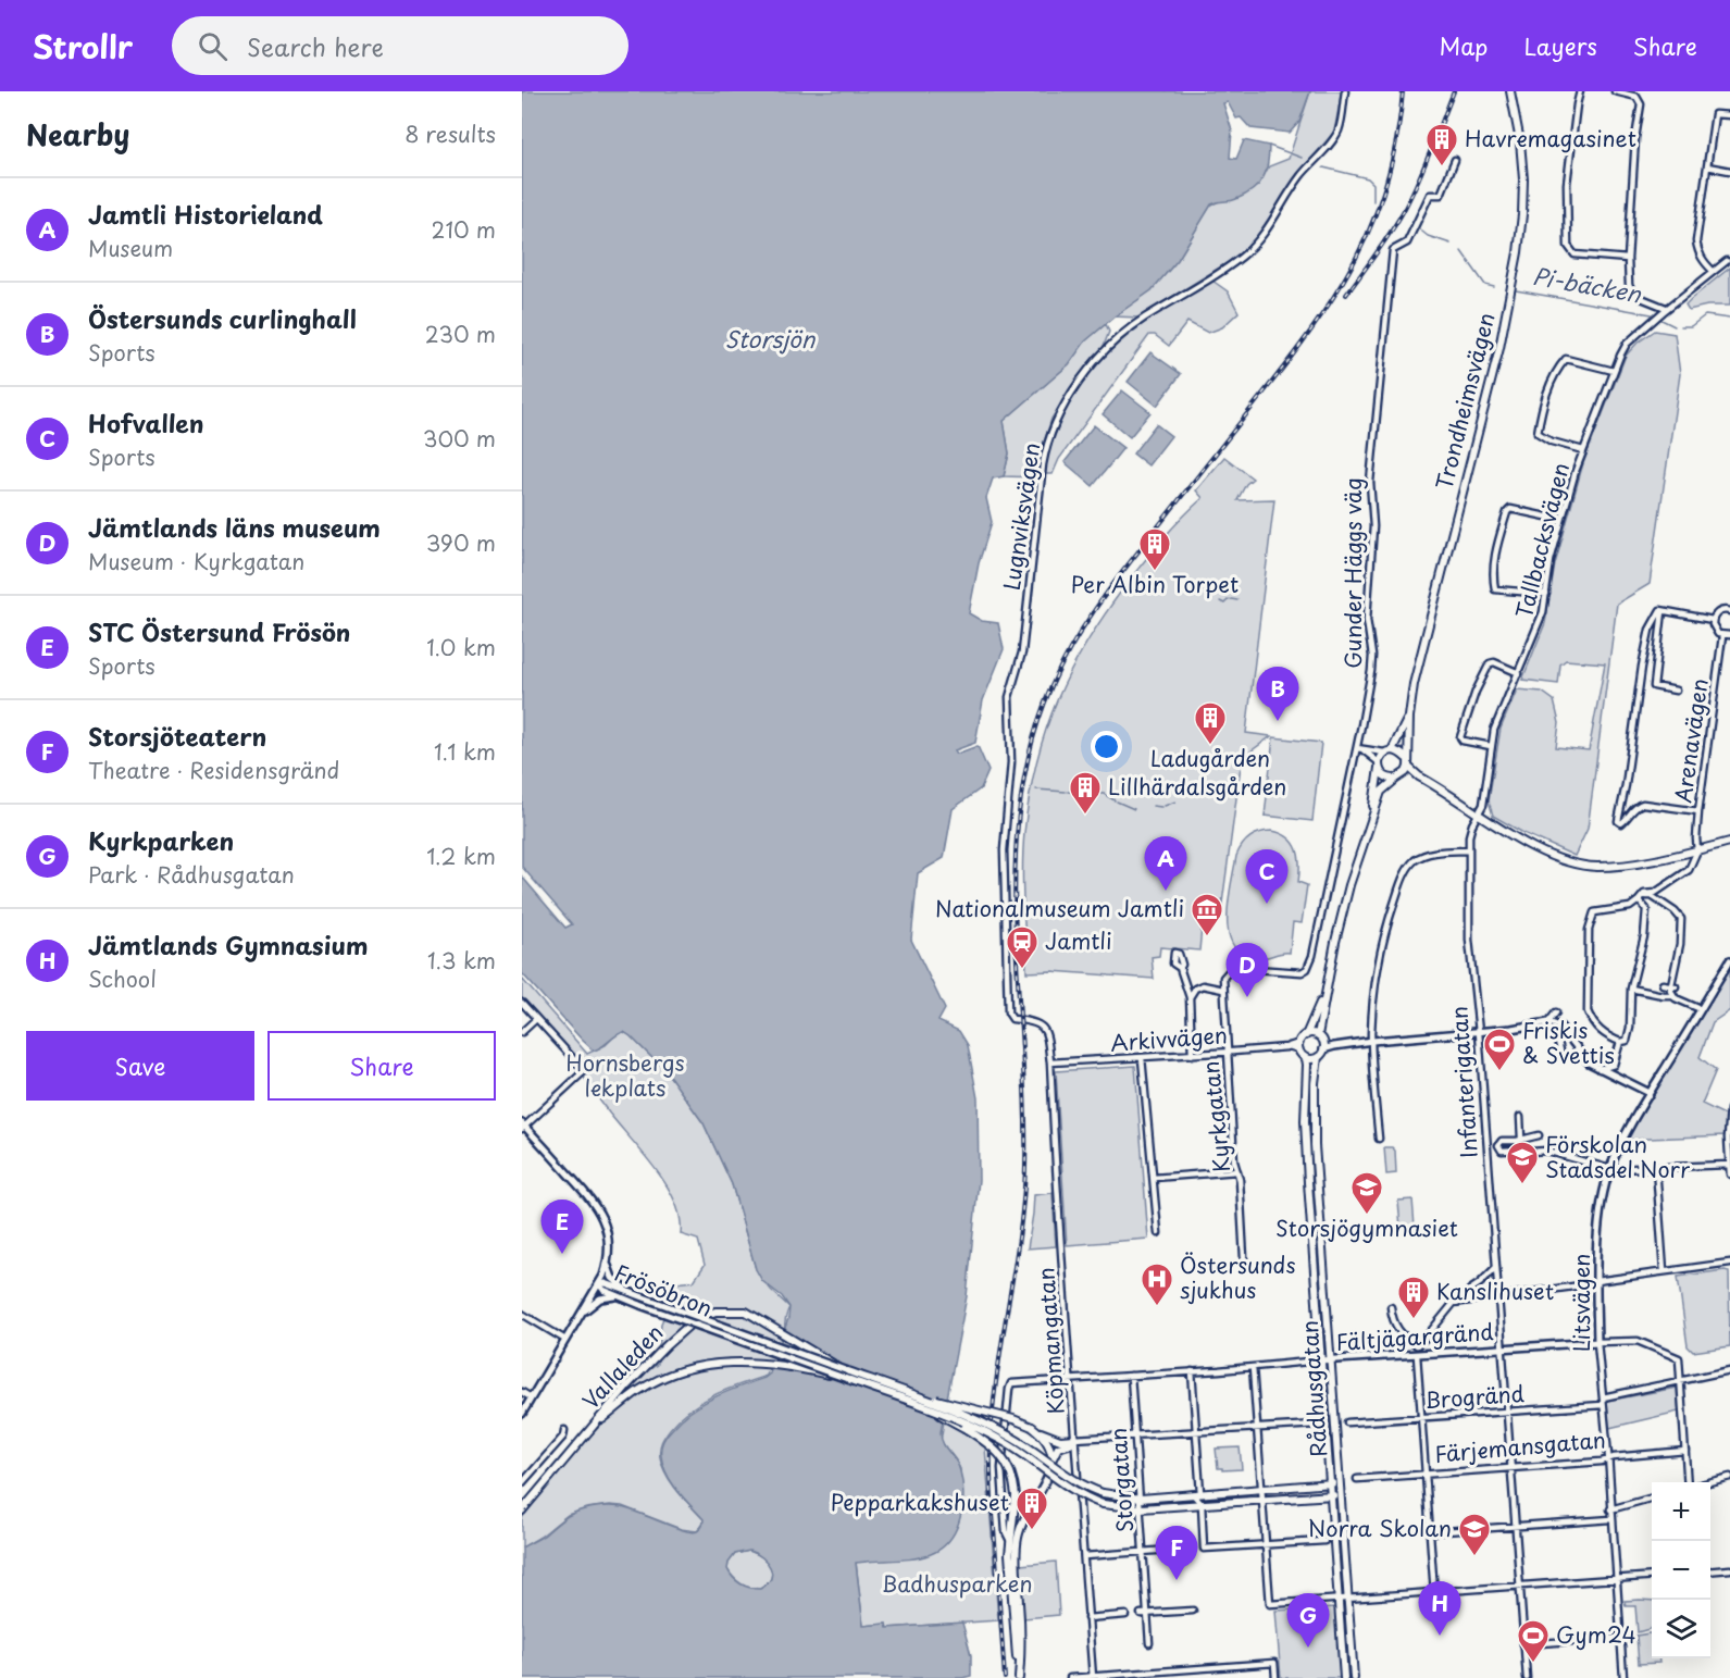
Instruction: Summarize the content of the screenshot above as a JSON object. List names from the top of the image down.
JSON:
{
  "streets": {
    "main road": [
      "Trondheimsvägen",
      "Frösöbron",
      "Vallaleden",
      "Rådhusgatan"
    ],
    "street": [
      "Lugnviksvägen",
      "Tallbacksvägen",
      "Gunder Häggs väg",
      "Arenavägen",
      "Arkivvägen",
      "Infanterigatan",
      "Kyrkgatan",
      "Litsvägen",
      "Fältjägargränd",
      "Köpmangatan",
      "Brogränd",
      "Färjemansgatan",
      "Storgatan"
    ]
  },
  "crossings": [
    ["Lugnviksvägen", "Köpmangatan"],
    ["Tallbacksvägen", "Infanterigatan"],
    ["Gunder Häggs väg", "Kyrkgatan"],
    ["Arkivvägen", "Kyrkgatan"],
    ["Arkivvägen", "Köpmangatan"],
    ["Arkivvägen", "Rådhusgatan"],
    ["Infanterigatan", "Fältjägargränd"],
    ["Infanterigatan", "Brogränd"],
    ["Infanterigatan", "Färjemansgatan"],
    ["Frösöbron", "Vallaleden"],
    ["Frösöbron", "Storgatan"],
    ["Litsvägen", "Fältjägargränd"],
    ["Litsvägen", "Brogränd"],
    ["Litsvägen", "Färjemansgatan"],
    ["Fältjägargränd", "Köpmangatan"],
    ["Fältjägargränd", "Rådhusgatan"],
    ["Fältjägargränd", "Storgatan"]
  ],
  "water": ["Pi-bäcken", "Storsjön"],
  "parks": ["Hornsbergs lekplats", "Badhusparken"],
  "places": {
    "building": [
      "Havremagasinet",
      "Per Albin Torpet",
      "Ladugården",
      "Lillhärdalsgården",
      "Kanslihuset",
      "Pepparkakshuset"
    ],
    "museum": ["Nationalmuseum Jamtli"],
    "station": ["Jamtli"],
    "sports": ["Friskis & Svettis", "Gym24"],
    "school or university": ["Förskolan Stadsdel Norr", "Storsjögymnasiet", "Norra Skolan"],
    "hospital": ["Östersunds sjukhus"]
  },
  "page": {
    "header": "Strollr",
    "search": "Search here",
    "nav": ["Map", "Layers", "Share"],
    "heading": ["Nearby", "8 results"],
    "list": [
      {
        "mark": "A",
        "name": "Jamtli Historieland",
        "note": "Museum",
        "value": "210 m"
      },
      {
        "mark": "B",
        "name": "Östersunds curlinghall",
        "note": "Sports",
        "value": "230 m"
      },
      {
        "mark": "C",
        "name": "Hofvallen",
        "note": "Sports",
        "value": "300 m"
      },
      {
        "mark": "D",
        "name": "Jämtlands läns museum",
        "note": "Museum · Kyrkgatan",
        "value": "390 m"
      },
      {
        "mark": "E",
        "name": "STC Östersund Frösön",
        "note": "Sports",
        "value": "1.0 km"
      },
      {
        "mark": "F",
        "name": "Storsjöteatern",
        "note": "Theatre · Residensgränd",
        "value": "1.1 km"
      },
      {
        "mark": "G",
        "name": "Kyrkparken",
        "note": "Park · Rådhusgatan",
        "value": "1.2 km"
      },
      {
        "mark": "H",
        "name": "Jämtlands Gymnasium",
        "note": "School",
        "value": "1.3 km"
      }
    ],
    "pins": [
      "B",
      "A",
      "C",
      "D",
      "E",
      "F",
      "H",
      "G"
    ],
    "buttons": ["Save", "Share"],
    "map_buttons": ["+", "−"]
  }
}
